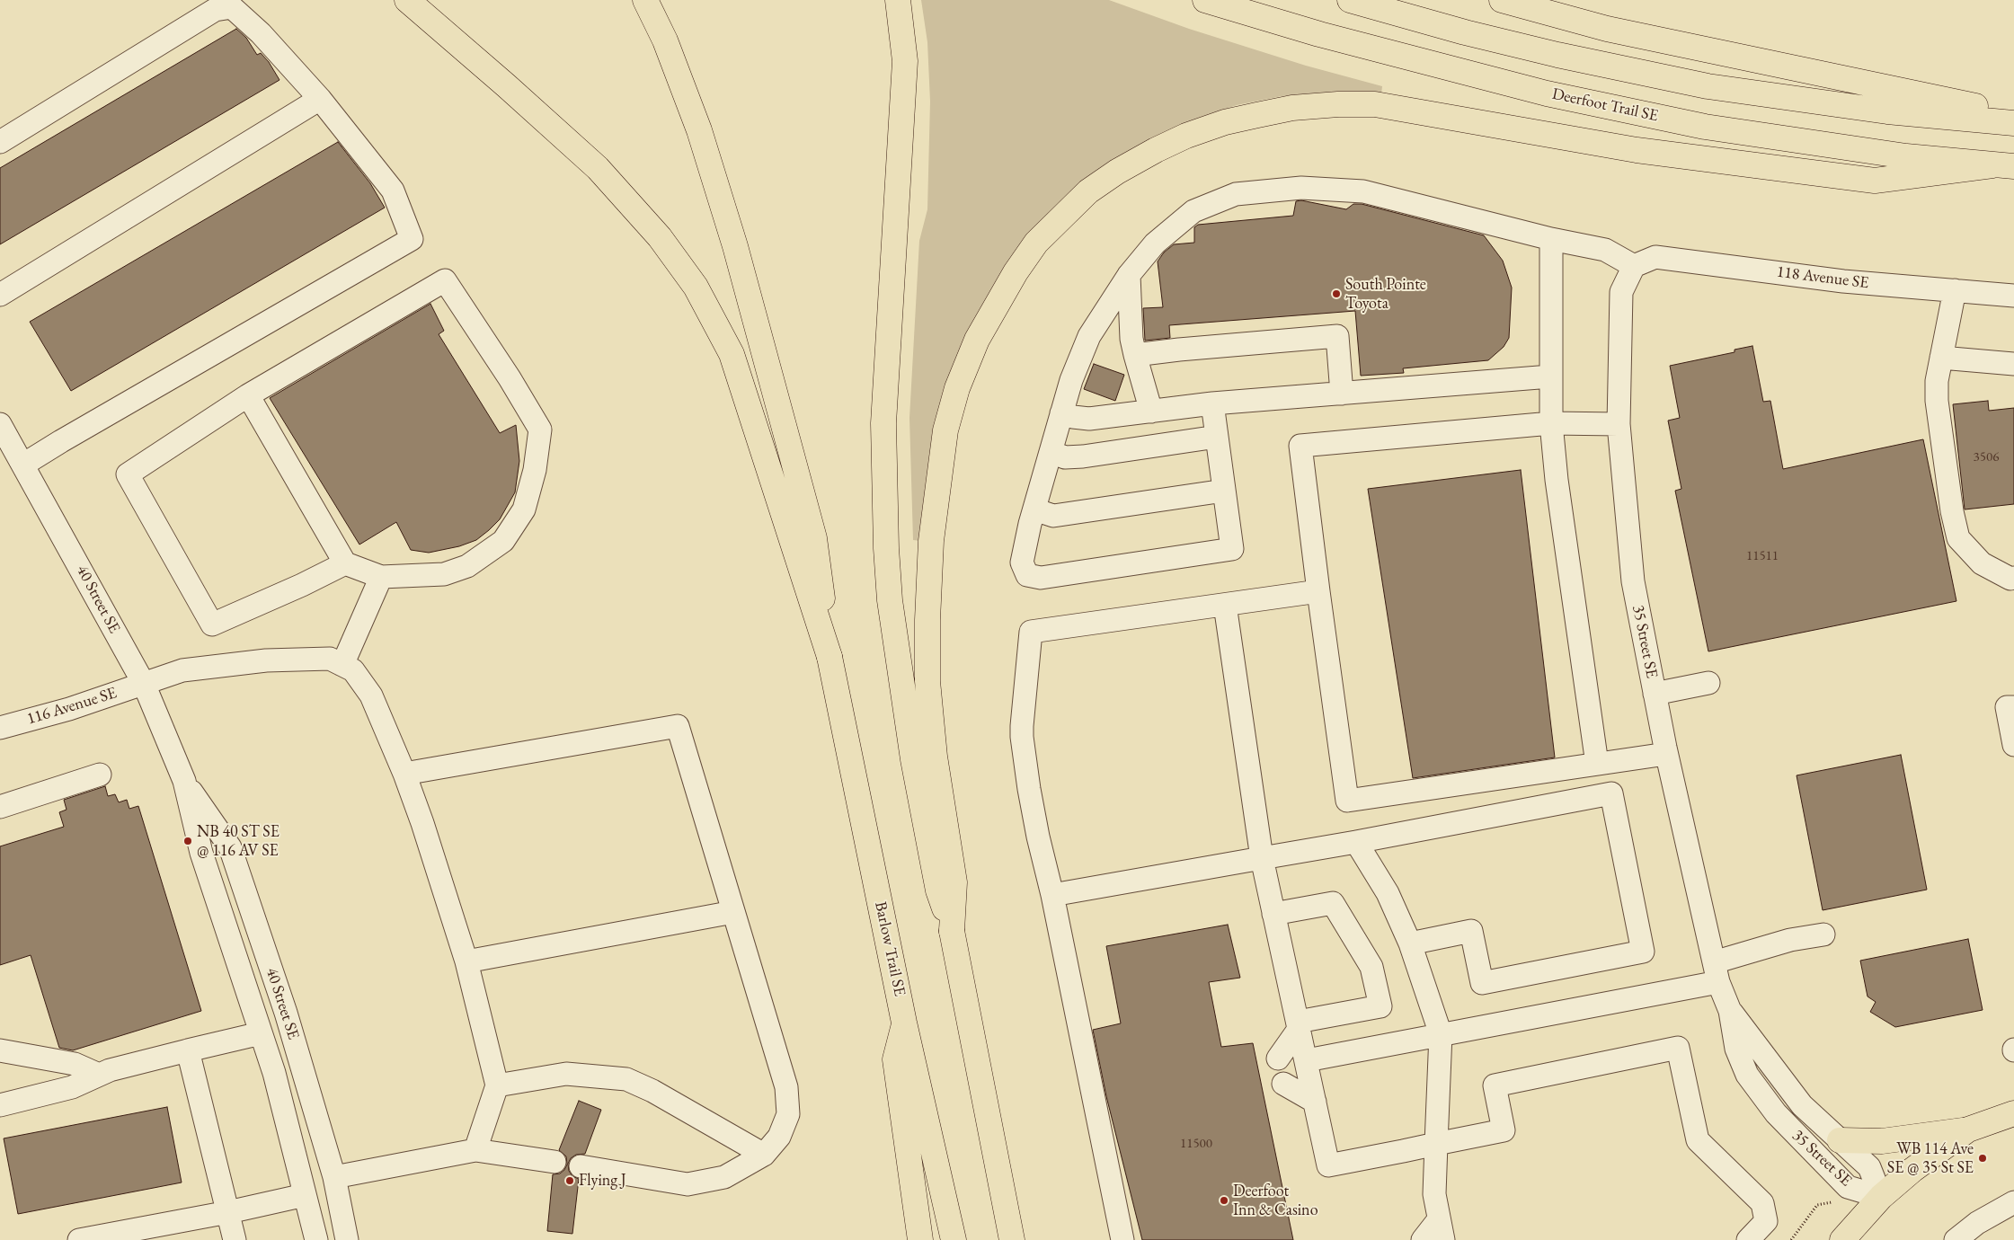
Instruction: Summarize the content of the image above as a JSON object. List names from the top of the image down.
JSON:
{
  "streets": {
    "main road": ["Deerfoot Trail SE", "Barlow Trail SE"],
    "street": [
      "118 Avenue SE",
      "40 Street SE",
      "35 Street SE",
      "116 Avenue SE"
    ]
  },
  "crossings": [
    ["118 Avenue SE", "35 Street SE"],
    ["40 Street SE", "116 Avenue SE"]
  ],
  "places": [
    "South Pointe Toyota",
    "NB 40 ST SE @ 116 AV SE",
    "WB 114 Ave SE @ 35 St SE",
    "Flying J",
    "Deerfoot Inn & Casino"
  ],
  "house_numbers": ["3506", "11511", "11500"]
}
